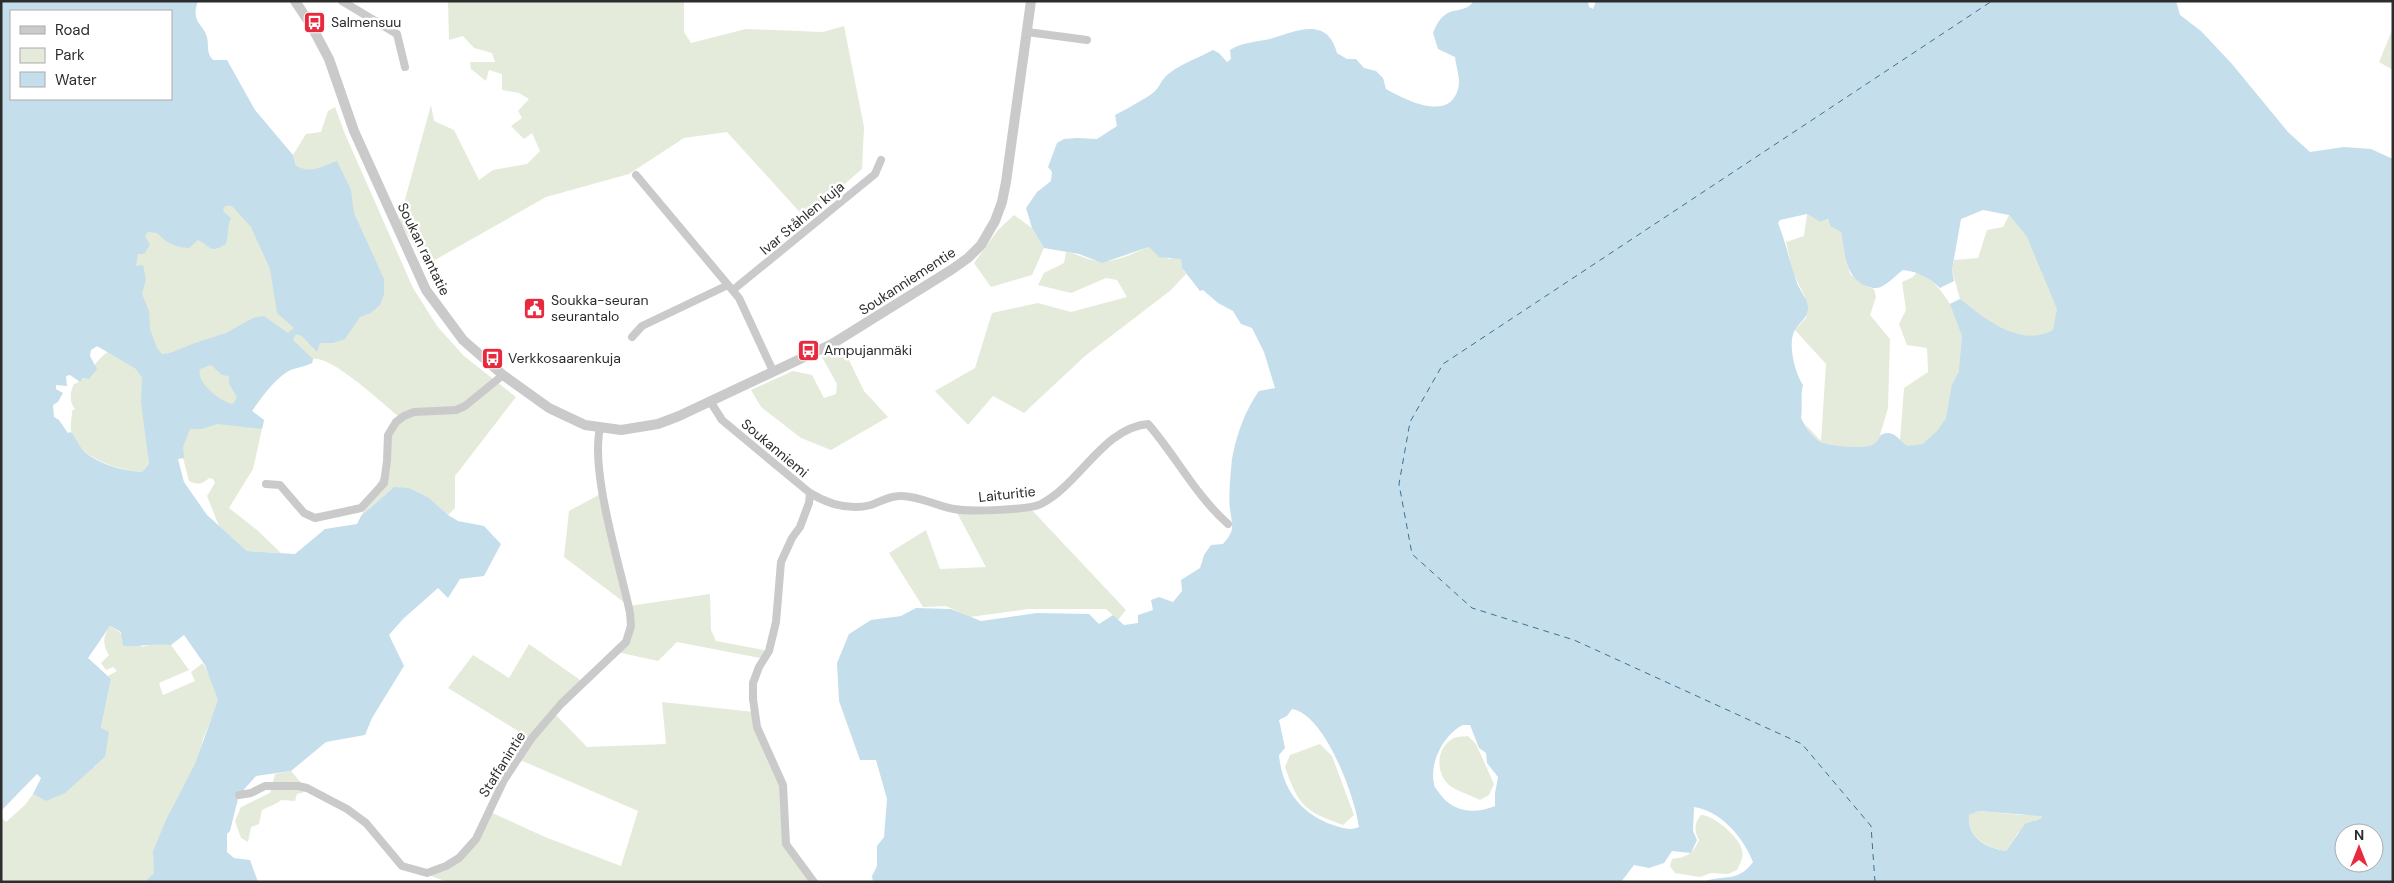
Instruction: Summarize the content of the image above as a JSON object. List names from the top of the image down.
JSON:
{
  "streets": {
    "street": [
      "Ivar Ståhlen kuja",
      "Soukan rantatie",
      "Soukanniementie",
      "Soukanniemi",
      "Laituritie",
      "Staffanintie"
    ]
  },
  "crossings": [
    ["Soukan rantatie", "Soukanniementie"],
    ["Soukan rantatie", "Staffanintie"],
    ["Soukanniementie", "Soukanniemi"],
    ["Soukanniemi", "Laituritie"]
  ],
  "places": {
    "bus stop": ["Salmensuu", "Ampujanmäki", "Verkkosaarenkuja"],
    "public building": ["Soukka-seuran seurantalo"]
  },
  "legend": ["Road", "Park", "Water"],
  "north": "top"
}
